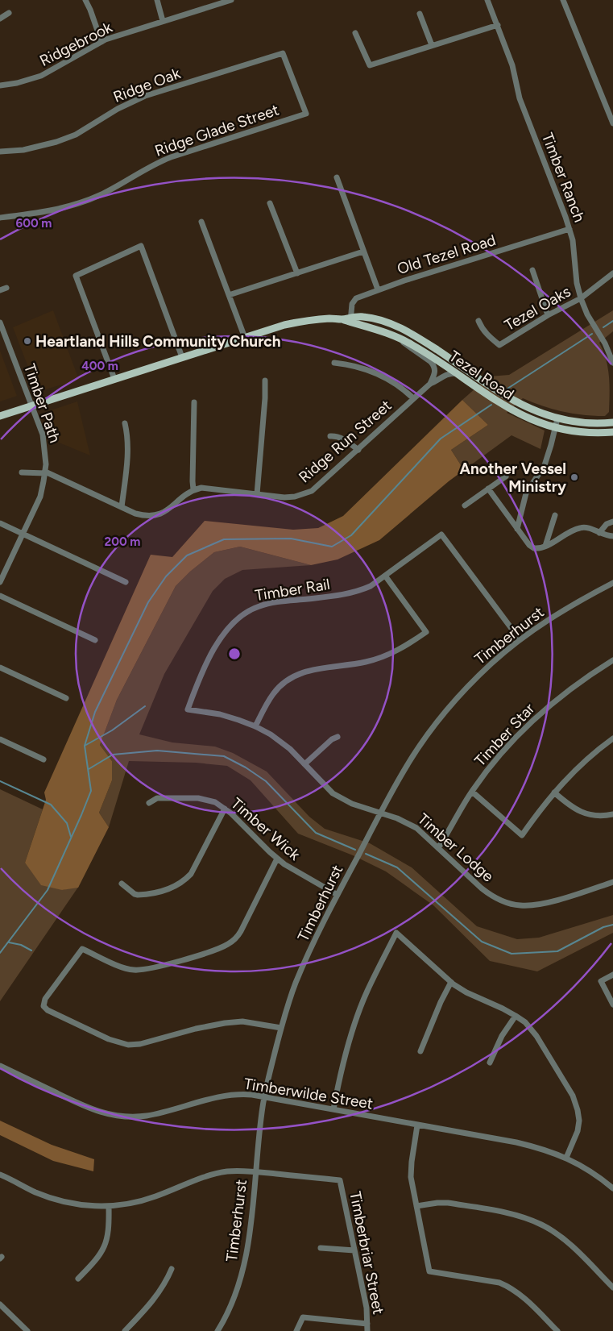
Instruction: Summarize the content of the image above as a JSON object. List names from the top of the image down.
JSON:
{
  "streets": {
    "main road": ["Tezel Road"],
    "street": [
      "Ridgebrook",
      "Ridge Oak",
      "Ridge Glade Street",
      "Timber Ranch",
      "Old Tezel Road",
      "Tezel Oaks",
      "Timber Path",
      "Ridge Run Street",
      "Timber Rail",
      "Timberhurst",
      "Timber Star",
      "Timber Wick",
      "Timber Lodge",
      "Timberwilde Street",
      "Timberbriar Street"
    ]
  },
  "crossings": [
    ["Ridge Oak", "Ridge Glade Street"],
    ["Timber Ranch", "Old Tezel Road"],
    ["Timber Ranch", "Tezel Oaks"],
    ["Old Tezel Road", "Tezel Road"],
    ["Tezel Road", "Timber Path"],
    ["Tezel Road", "Ridge Run Street"],
    ["Timber Rail", "Timberhurst"],
    ["Timber Rail", "Timber Lodge"],
    ["Timberhurst", "Timber Wick"],
    ["Timberhurst", "Timber Lodge"],
    ["Timberhurst", "Timberwilde Street"],
    ["Timberhurst", "Timberbriar Street"],
    ["Timber Star", "Timber Lodge"]
  ],
  "places": ["Heartland Hills Community Church", "Another Vessel Ministry"],
  "rings": ["600 m", "400 m", "200 m"]
}
